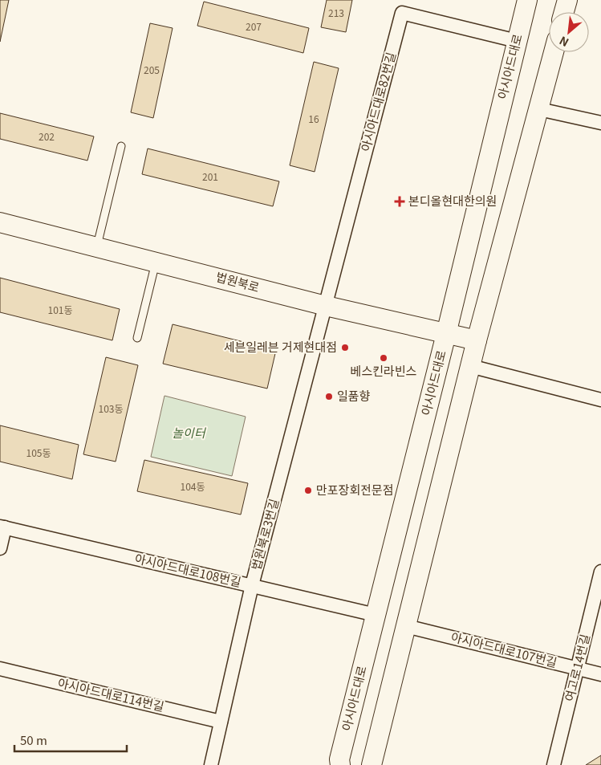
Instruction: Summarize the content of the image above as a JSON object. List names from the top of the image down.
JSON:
{
  "streets": {
    "main road": ["아시아드대로", "법원북로"],
    "street": [
      "아시아드대로82번길",
      "법원북로3번길",
      "아시아드대로108번길",
      "아시아드대로107번길",
      "여고로14번길",
      "아시아드대로114번길"
    ]
  },
  "crossings": [
    ["아시아드대로", "아시아드대로82번길"],
    ["아시아드대로", "법원북로"],
    ["아시아드대로", "아시아드대로108번길"],
    ["아시아드대로82번길", "법원북로"],
    ["아시아드대로82번길", "법원북로3번길"],
    ["법원북로", "법원북로3번길"],
    ["법원북로3번길", "아시아드대로108번길"],
    ["법원북로3번길", "아시아드대로114번길"],
    ["아시아드대로107번길", "여고로14번길"]
  ],
  "parks": ["놀이터"],
  "places": {
    "health": ["본디올현대한의원"],
    "other": [
      "세븐일레븐 거제현대점",
      "베스킨라빈스",
      "일품향",
      "만포장회전문점"
    ]
  },
  "house_numbers": [
    "213",
    "207",
    "205",
    "16",
    "202",
    "201",
    "101동",
    "103동",
    "105동",
    "104동"
  ],
  "scale_bar": "50 m",
  "north": "bottom left"
}
